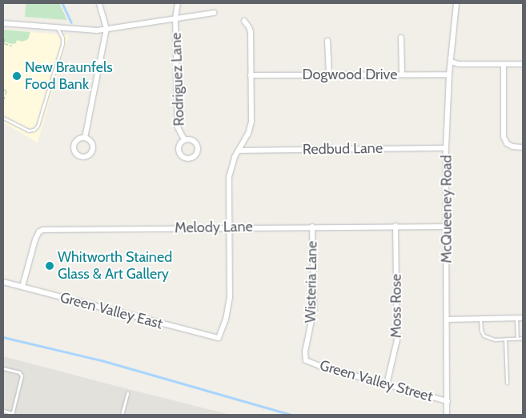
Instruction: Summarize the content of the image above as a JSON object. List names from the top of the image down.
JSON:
{
  "streets": {
    "street": [
      "Dogwood Drive",
      "Rodriguez Lane",
      "Redbud Lane",
      "McQueeney Road",
      "Melody Lane",
      "Wisteria Lane",
      "Moss Rose",
      "Green Valley East",
      "Green Valley Street"
    ]
  },
  "crossings": [
    ["Dogwood Drive", "McQueeney Road"],
    ["Redbud Lane", "McQueeney Road"],
    ["McQueeney Road", "Melody Lane"],
    ["McQueeney Road", "Green Valley Street"],
    ["Melody Lane", "Wisteria Lane"],
    ["Melody Lane", "Moss Rose"],
    ["Melody Lane", "Green Valley East"],
    ["Wisteria Lane", "Green Valley Street"],
    ["Moss Rose", "Green Valley Street"]
  ],
  "places": ["New Braunfels Food Bank", "Whitworth Stained Glass & Art Gallery"]
}
